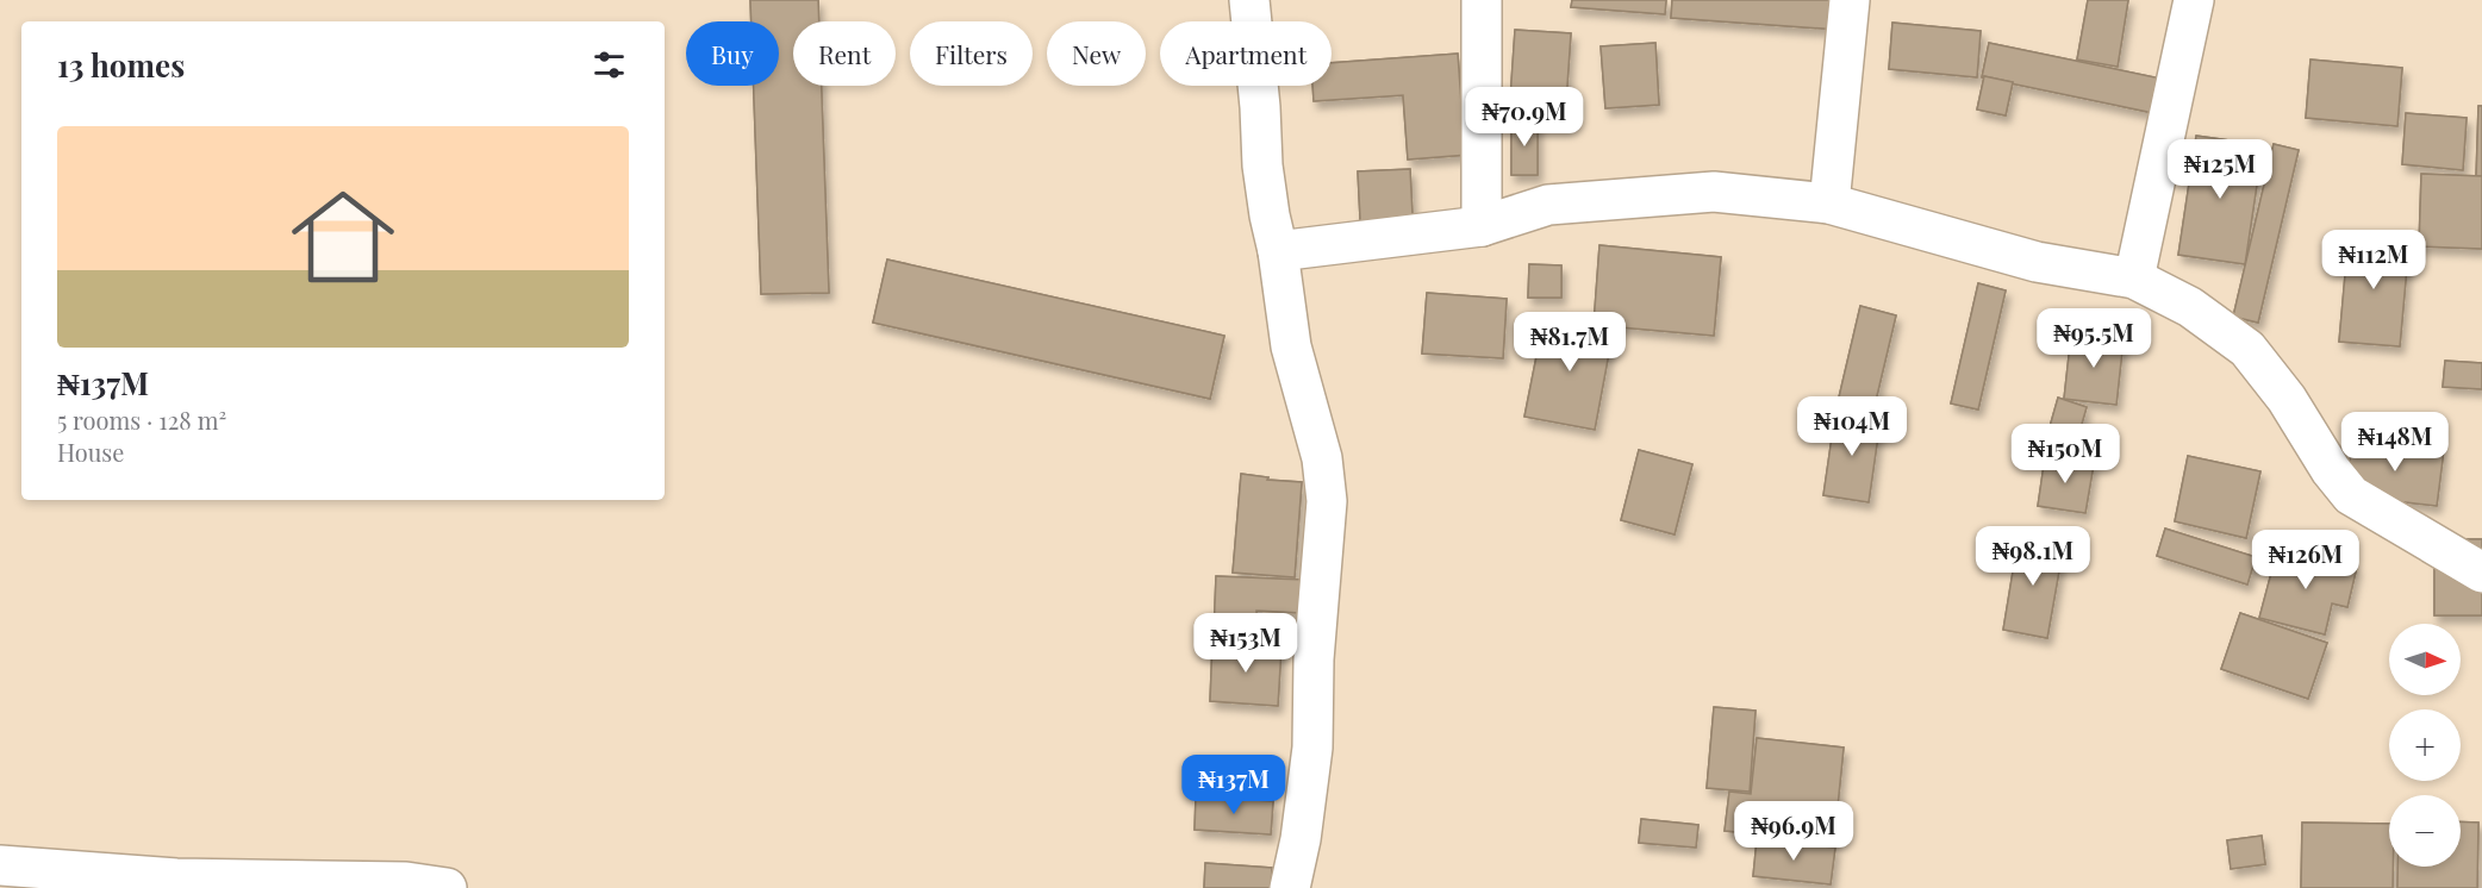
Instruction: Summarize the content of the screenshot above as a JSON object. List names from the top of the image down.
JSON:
{
  "north": "right",
  "page": {
    "chip": [
      "Buy",
      "Rent",
      "Filters",
      "New",
      "Apartment"
    ],
    "heading": "13 homes",
    "price": [
      "₦70.9M",
      "₦125M",
      "₦112M",
      "₦95.5M",
      "₦81.7M",
      "₦104M",
      "₦148M",
      "₦150M",
      "₦98.1M",
      "₦126M",
      "₦153M",
      "₦137M",
      "₦96.9M"
    ],
    "list": [
      {
        "name": "₦137M",
        "note": "5 rooms · 128 m² · House"
      }
    ],
    "map_buttons": ["+", "−"]
  }
}
